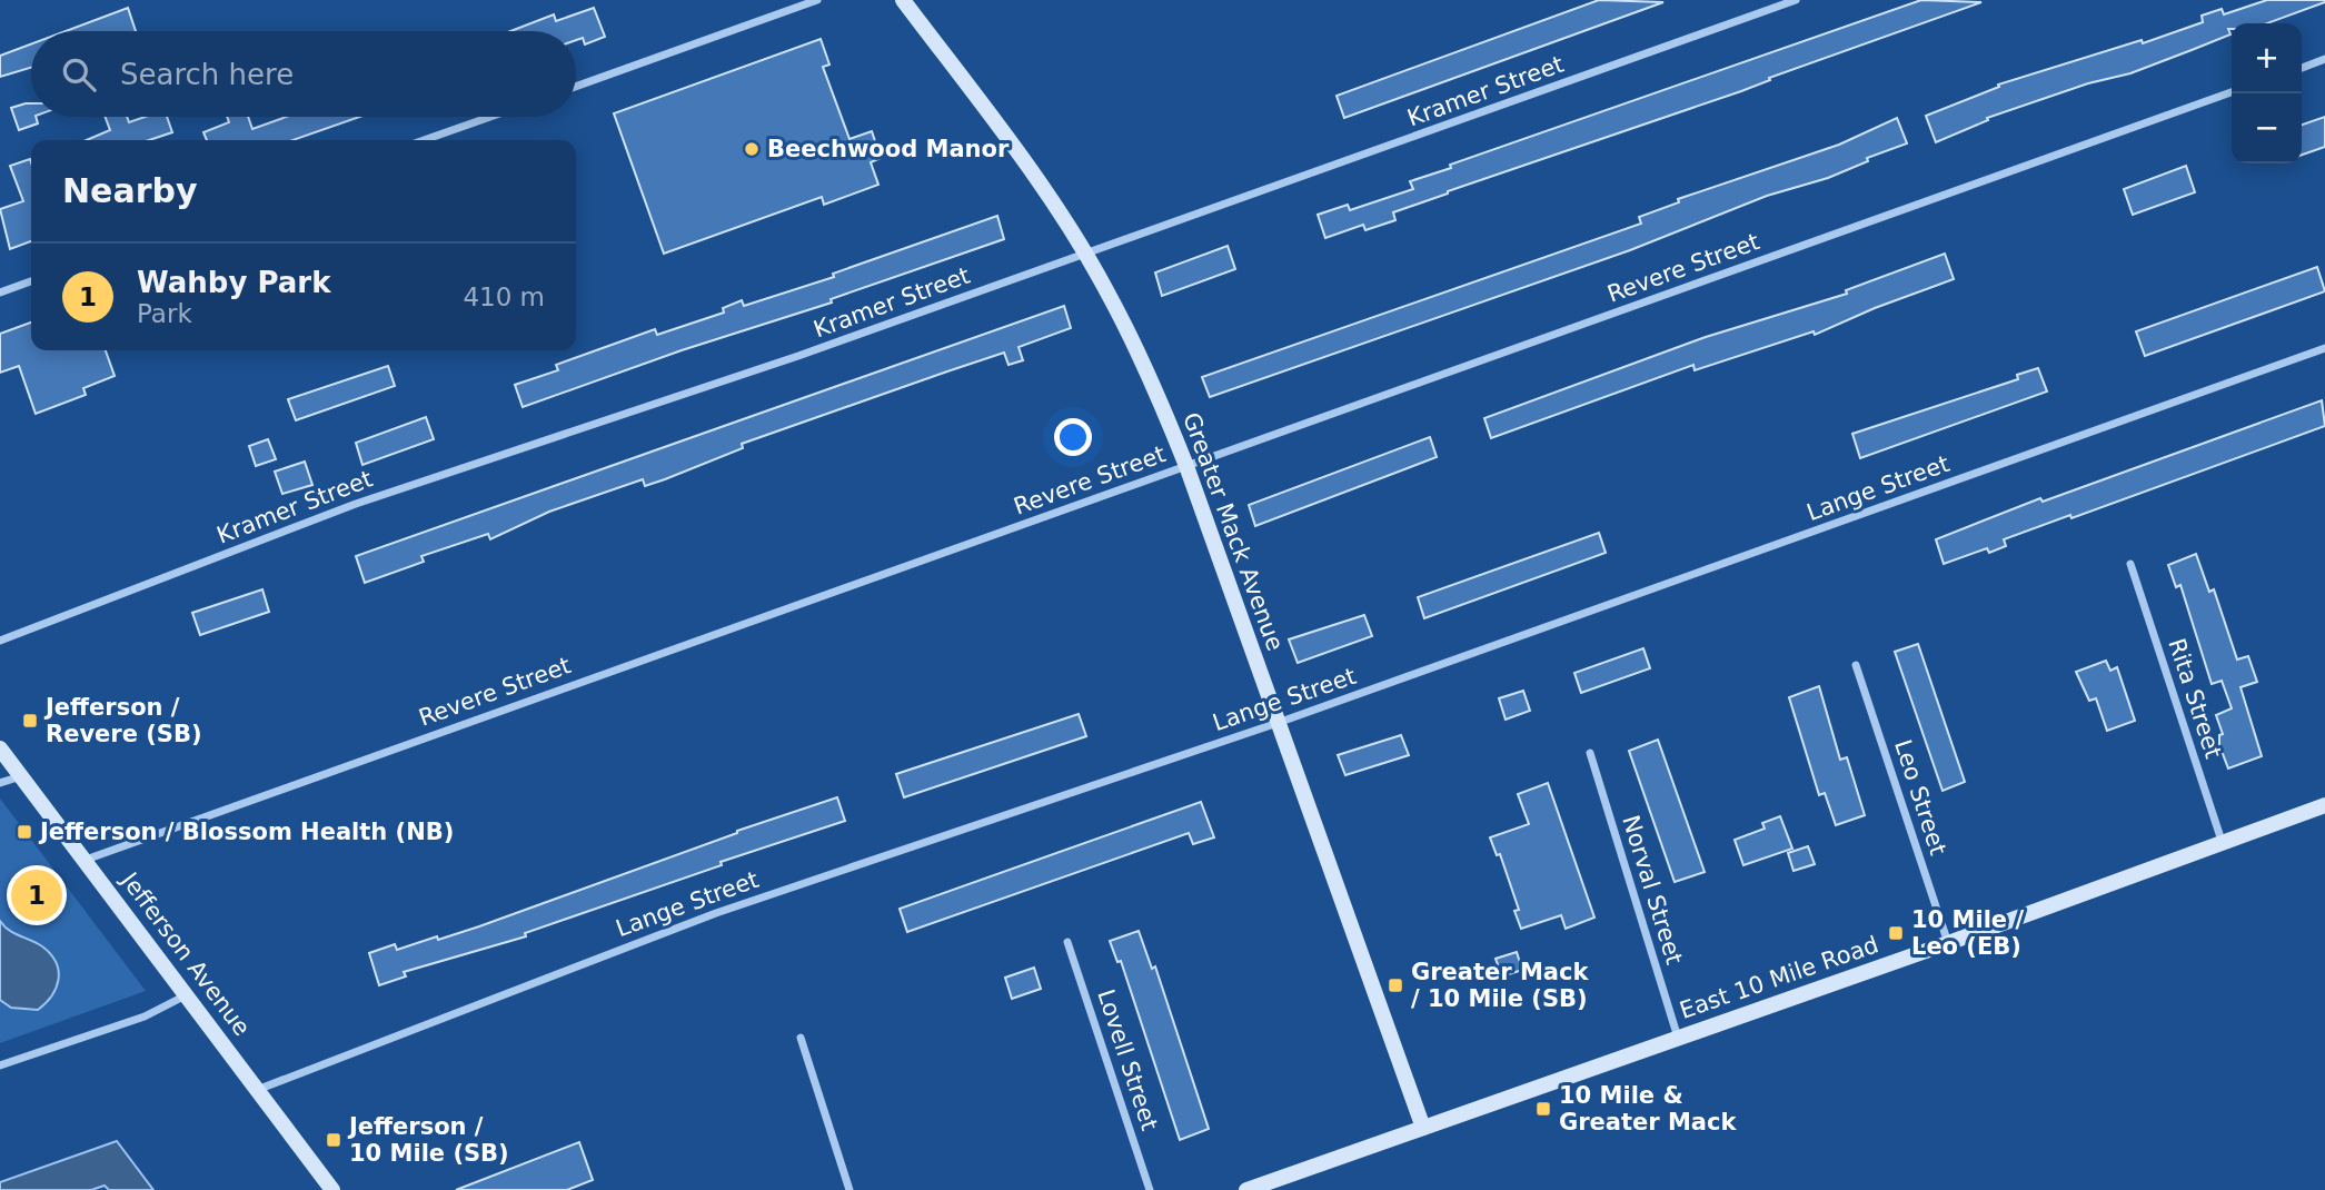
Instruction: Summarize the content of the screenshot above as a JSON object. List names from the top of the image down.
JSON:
{
  "streets": {
    "street": [
      "Kramer Street",
      "Revere Street",
      "Lange Street",
      "Greater Mack Avenue",
      "Rita Street",
      "Leo Street",
      "Norval Street",
      "Jefferson Avenue",
      "East 10 Mile Road",
      "Lovell Street"
    ]
  },
  "crossings": [
    ["Kramer Street", "Greater Mack Avenue"],
    ["Revere Street", "Greater Mack Avenue"],
    ["Revere Street", "Jefferson Avenue"],
    ["Lange Street", "Greater Mack Avenue"],
    ["Lange Street", "Jefferson Avenue"],
    ["Greater Mack Avenue", "East 10 Mile Road"],
    ["Rita Street", "East 10 Mile Road"],
    ["Leo Street", "East 10 Mile Road"],
    ["Norval Street", "East 10 Mile Road"]
  ],
  "places": {
    "other": ["Beechwood Manor"],
    "transit": [
      "Jefferson / Revere (SB)",
      "Jefferson / Blossom Health (NB)",
      "10 Mile / Leo (EB)",
      "Greater Mack / 10 Mile (SB)",
      "10 Mile & Greater Mack",
      "Jefferson / 10 Mile (SB)"
    ]
  },
  "page": {
    "map_buttons": ["+", "−"],
    "search": "Search here",
    "heading": "Nearby",
    "list": [
      {
        "mark": "1",
        "name": "Wahby Park",
        "note": "Park",
        "value": "410 m"
      }
    ],
    "pins": "1"
  }
}
